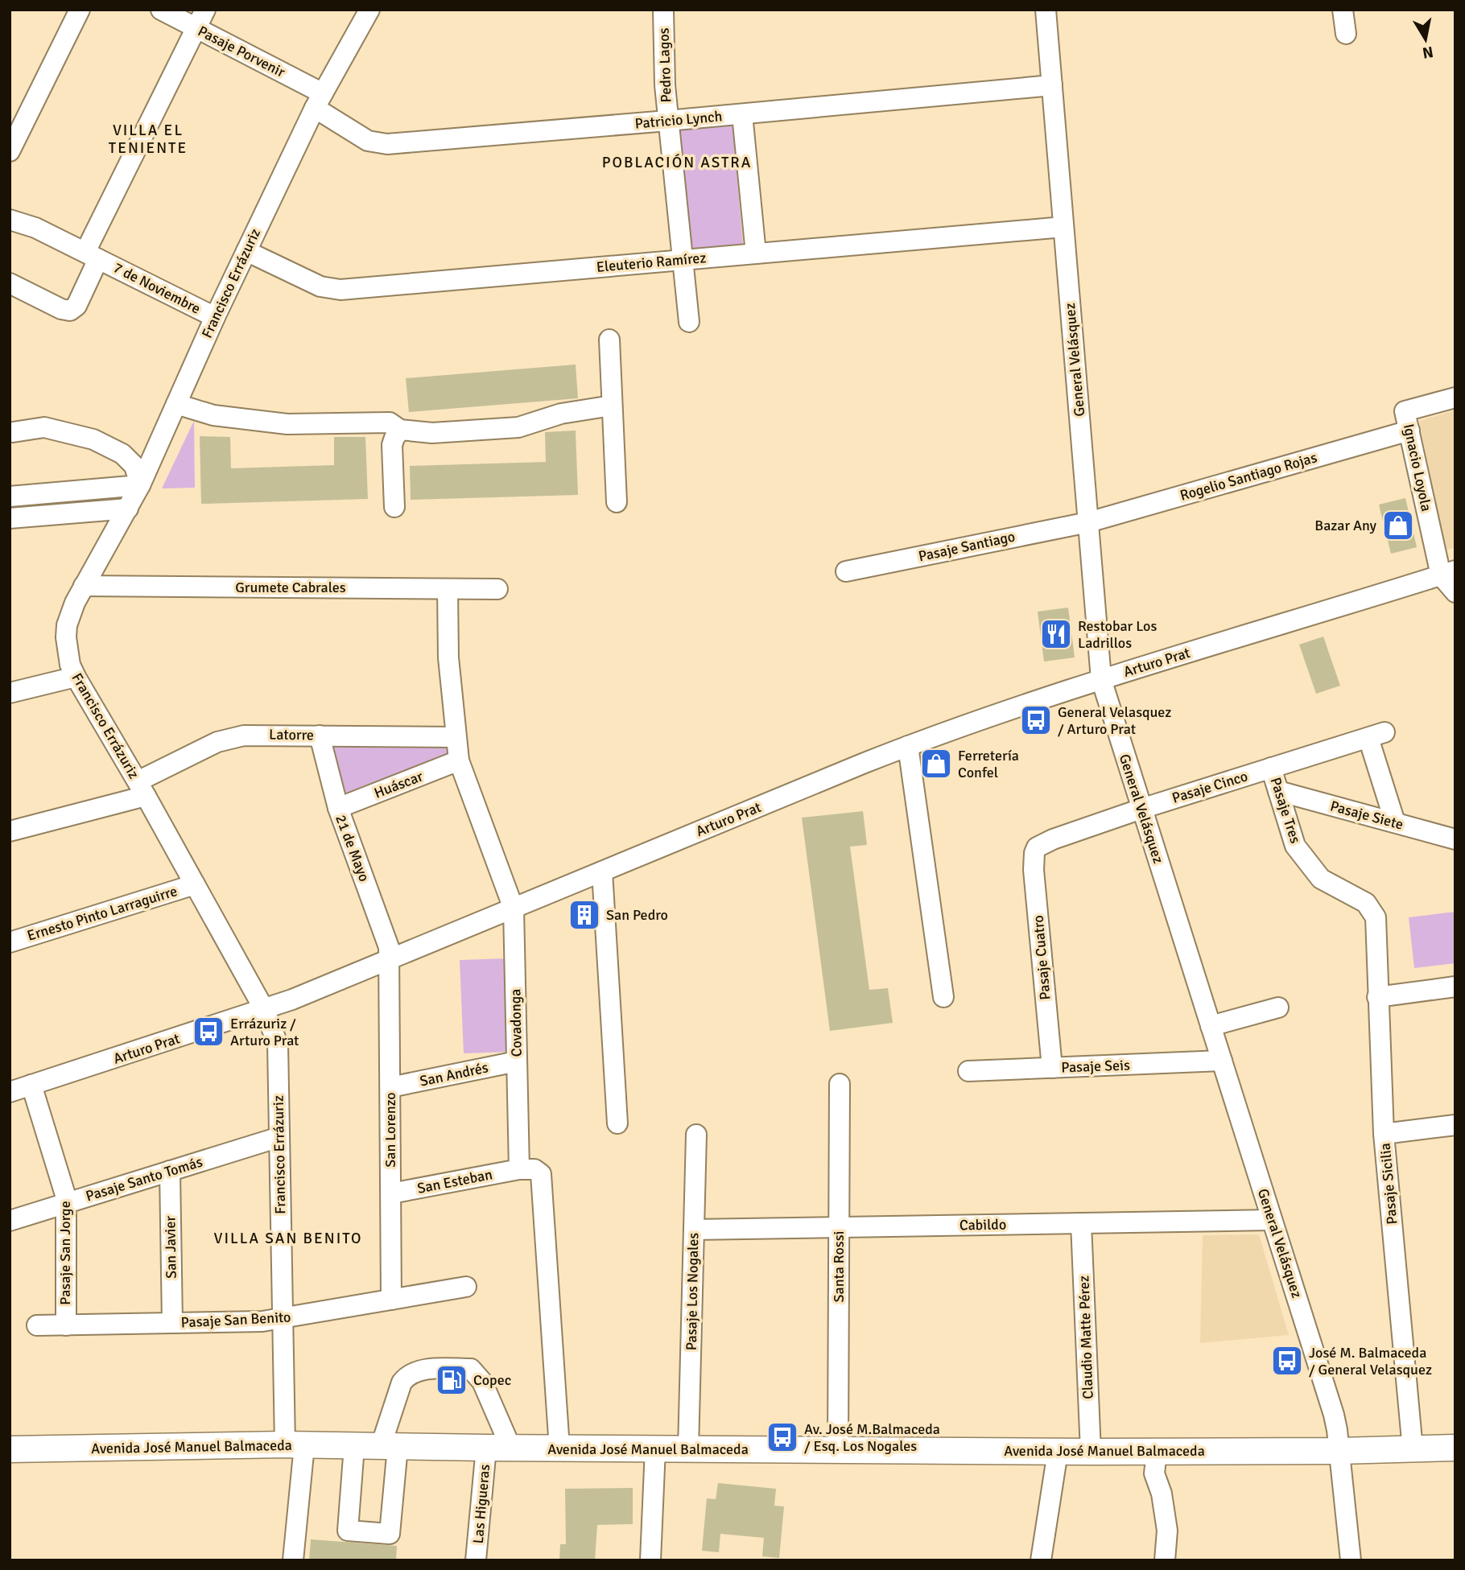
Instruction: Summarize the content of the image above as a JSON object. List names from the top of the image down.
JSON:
{
  "streets": {
    "main road": ["Avenida José Manuel Balmaceda"],
    "street": [
      "Pasaje Porvenir",
      "Pedro Lagos",
      "Patricio Lynch",
      "Eleuterio Ramírez",
      "Francisco Errázuriz",
      "7 de Noviembre",
      "General Velásquez",
      "Ignacio Loyola",
      "Rogelio Santiago Rojas",
      "Pasaje Santiago",
      "Grumete Cabrales",
      "Arturo Prat",
      "Latorre",
      "Huáscar",
      "Pasaje Cinco",
      "Pasaje Tres",
      "Pasaje Siete",
      "21 de Mayo",
      "Ernesto Pinto Larraguirre",
      "Pasaje Cuatro",
      "Covadonga",
      "Pasaje Seis",
      "San Andrés",
      "San Lorenzo",
      "Pasaje Santo Tomás",
      "San Esteban",
      "Pasaje Sicilia",
      "Cabildo",
      "San Javier",
      "Pasaje San Jorge",
      "Santa Rossi",
      "Pasaje Los Nogales",
      "Pasaje San Benito",
      "Claudio Matte Pérez",
      "Las Higueras"
    ]
  },
  "crossings": [
    ["Pasaje Porvenir", "Patricio Lynch"],
    ["Pasaje Porvenir", "Francisco Errázuriz"],
    ["Pedro Lagos", "Patricio Lynch"],
    ["Pedro Lagos", "Eleuterio Ramírez"],
    ["Patricio Lynch", "Francisco Errázuriz"],
    ["Patricio Lynch", "General Velásquez"],
    ["Eleuterio Ramírez", "Francisco Errázuriz"],
    ["Eleuterio Ramírez", "General Velásquez"],
    ["Francisco Errázuriz", "7 de Noviembre"],
    ["Francisco Errázuriz", "Grumete Cabrales"],
    ["Francisco Errázuriz", "Arturo Prat"],
    ["Francisco Errázuriz", "Latorre"],
    ["Francisco Errázuriz", "Ernesto Pinto Larraguirre"],
    ["Francisco Errázuriz", "Pasaje Santo Tomás"],
    ["Francisco Errázuriz", "Pasaje San Benito"],
    ["Francisco Errázuriz", "Avenida José Manuel Balmaceda"],
    ["General Velásquez", "Rogelio Santiago Rojas"],
    ["General Velásquez", "Pasaje Santiago"],
    ["General Velásquez", "Arturo Prat"],
    ["General Velásquez", "Pasaje Cinco"],
    ["General Velásquez", "Pasaje Seis"],
    ["General Velásquez", "Cabildo"],
    ["General Velásquez", "Avenida José Manuel Balmaceda"],
    ["Ignacio Loyola", "Rogelio Santiago Rojas"],
    ["Ignacio Loyola", "Arturo Prat"],
    ["Rogelio Santiago Rojas", "Pasaje Santiago"],
    ["Grumete Cabrales", "Covadonga"],
    ["Arturo Prat", "21 de Mayo"],
    ["Arturo Prat", "Covadonga"],
    ["Arturo Prat", "San Lorenzo"],
    ["Arturo Prat", "Pasaje San Jorge"],
    ["Latorre", "21 de Mayo"],
    ["Latorre", "Covadonga"],
    ["Huáscar", "21 de Mayo"],
    ["Huáscar", "Covadonga"],
    ["Pasaje Cinco", "Pasaje Tres"],
    ["Pasaje Cinco", "Pasaje Siete"],
    ["Pasaje Cinco", "Pasaje Cuatro"],
    ["Pasaje Tres", "Pasaje Siete"],
    ["Pasaje Tres", "Pasaje Sicilia"],
    ["21 de Mayo", "San Lorenzo"],
    ["Pasaje Cuatro", "Pasaje Seis"],
    ["Covadonga", "San Andrés"],
    ["Covadonga", "San Esteban"],
    ["San Andrés", "San Lorenzo"],
    ["San Lorenzo", "San Esteban"],
    ["San Lorenzo", "Pasaje San Benito"],
    ["Pasaje Santo Tomás", "San Javier"],
    ["Pasaje Santo Tomás", "Pasaje San Jorge"],
    ["Pasaje Sicilia", "Avenida José Manuel Balmaceda"],
    ["Cabildo", "Santa Rossi"],
    ["Cabildo", "Pasaje Los Nogales"],
    ["Cabildo", "Claudio Matte Pérez"],
    ["San Javier", "Pasaje San Benito"],
    ["Pasaje San Jorge", "Pasaje San Benito"],
    ["Santa Rossi", "Avenida José Manuel Balmaceda"],
    ["Pasaje Los Nogales", "Avenida José Manuel Balmaceda"],
    ["Claudio Matte Pérez", "Avenida José Manuel Balmaceda"],
    ["Avenida José Manuel Balmaceda", "Las Higueras"]
  ],
  "districts": ["VILLA EL TENIENTE", "POBLACIÓN ASTRA", "VILLA SAN BENITO"],
  "places": {
    "shop": ["Bazar Any", "Ferretería Confel"],
    "restaurant": ["Restobar Los Ladrillos"],
    "bus stop": [
      "General Velasquez / Arturo Prat",
      "Errázuriz / Arturo Prat",
      "José M. Balmaceda / General Velasquez",
      "Av. José M.Balmaceda / Esq. Los Nogales"
    ],
    "building": ["San Pedro"],
    "fuel station": ["Copec"]
  },
  "north": "bottom"
}
